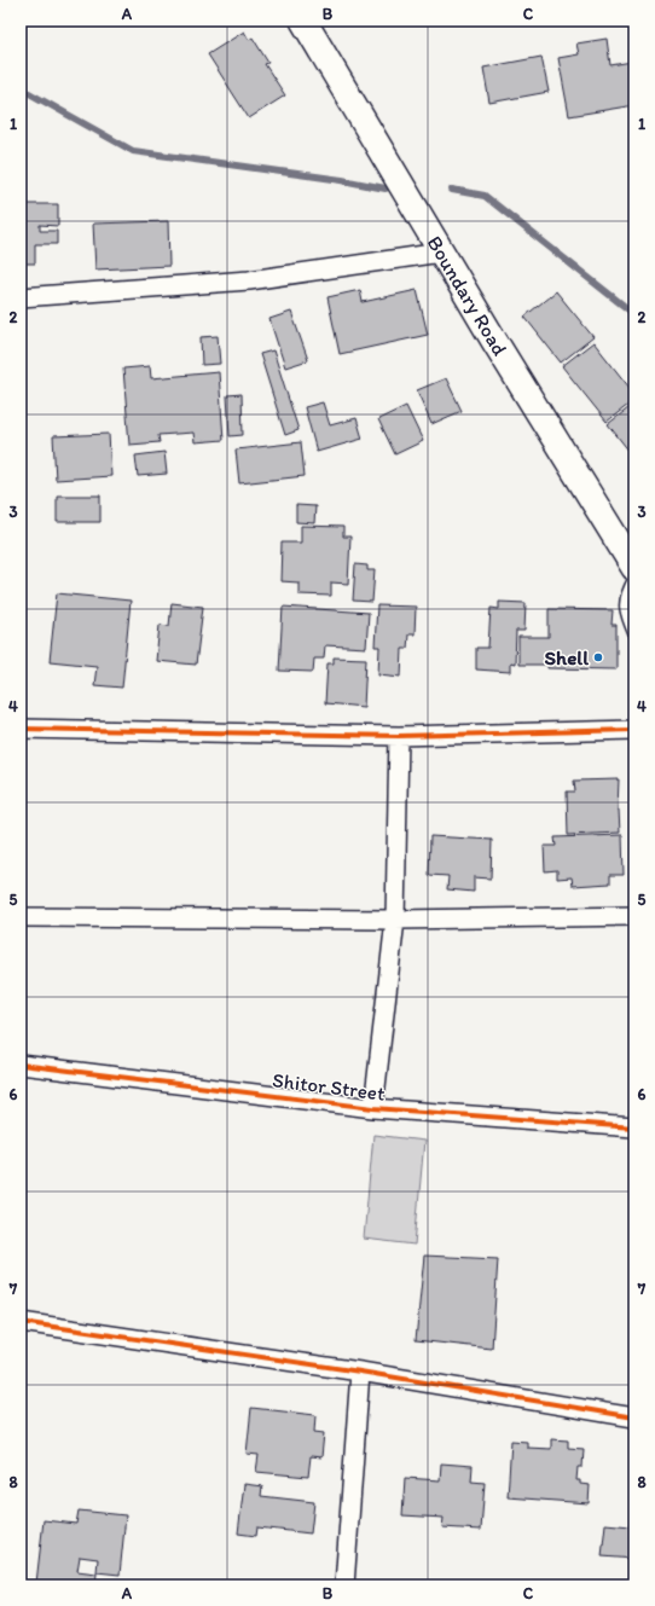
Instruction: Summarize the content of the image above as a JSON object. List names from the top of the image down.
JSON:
{
  "streets": {
    "main road": ["Boundary Road"],
    "street": ["Shitor Street"]
  },
  "places": ["Shell"],
  "grid": {
    "columns": ["A", "B", "C"],
    "rows": [
      "1",
      "2",
      "3",
      "4",
      "5",
      "6",
      "7",
      "8"
    ]
  }
}
